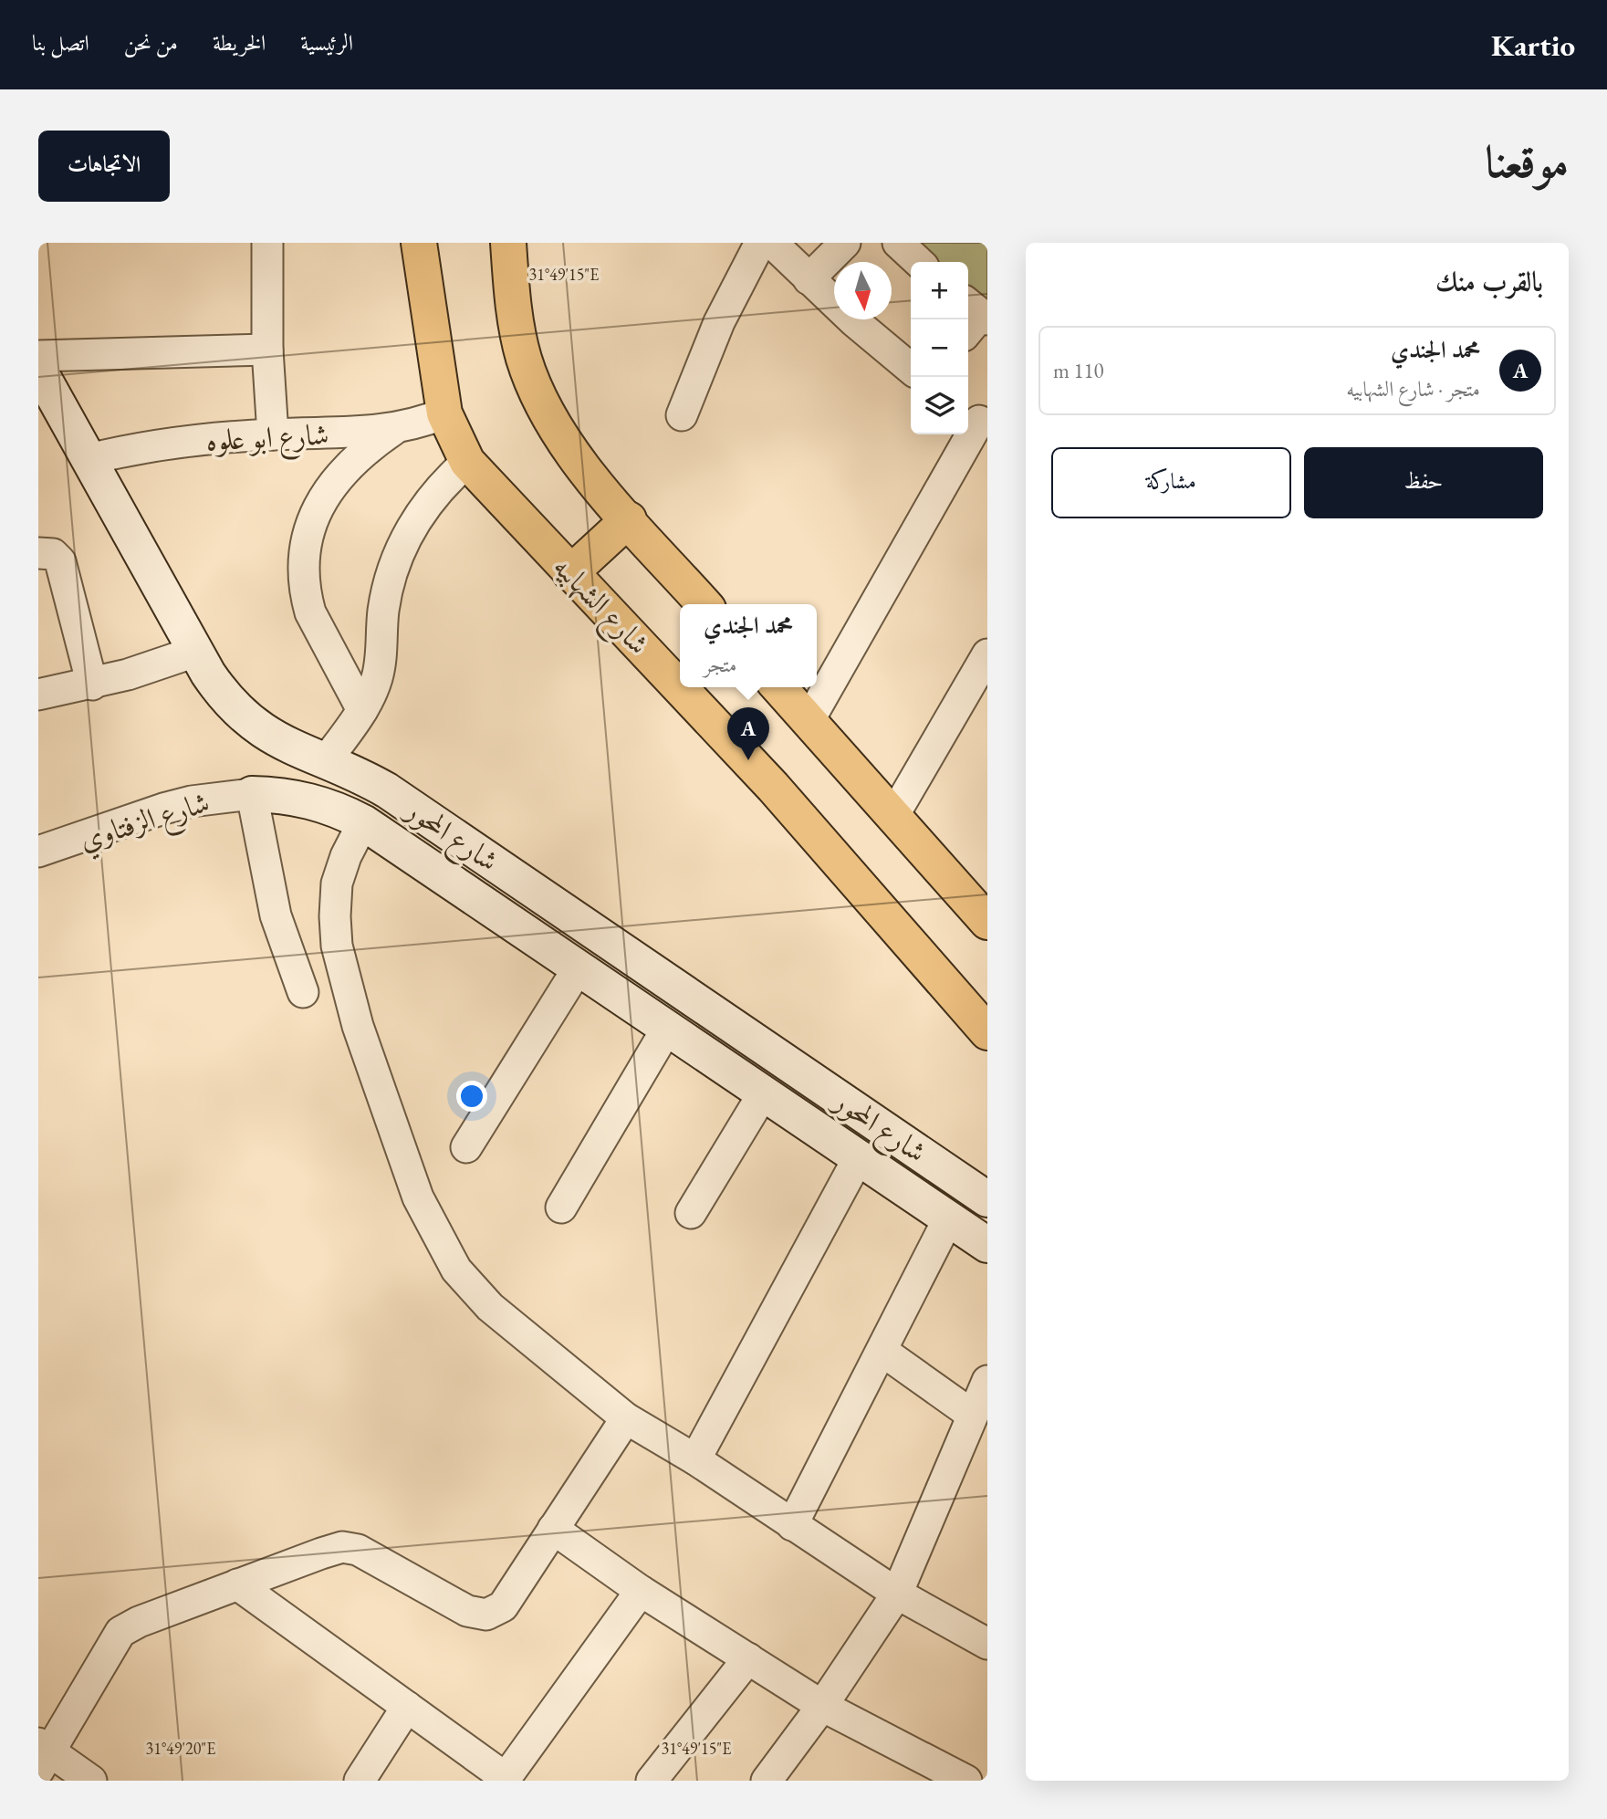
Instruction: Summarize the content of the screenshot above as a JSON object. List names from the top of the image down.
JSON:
{
  "streets": {
    "highway": ["شارع الشهابيه"],
    "main road": ["شارع المحور"],
    "street": ["شارع ابو علوه", "شارع الزفتاوي"]
  },
  "crossings": [
    ["شارع ابو علوه", "شارع الشهابيه"],
    ["شارع ابو علوه", "شارع المحور"],
    ["شارع الزفتاوي", "شارع المحور"]
  ],
  "north": "bottom",
  "page": {
    "header": "Kartio",
    "nav": [
      "الرئيسية",
      "الخريطة",
      "من نحن",
      "اتصل بنا"
    ],
    "title": "موقعنا",
    "buttons": [
      "الاتجاهات",
      ["حفظ", "مشاركة"]
    ],
    "heading": "بالقرب منك",
    "map_buttons": ["+", "−"],
    "list": [
      {
        "mark": "A",
        "name": "محمد الجندي",
        "note": "متجر · شارع الشهابيه",
        "value": "110 m"
      }
    ],
    "popup": ["محمد الجندي", "متجر"],
    "pins": "A"
  },
  "coordinates": ["31°49'15\"E", "31°49'20\"E"]
}
